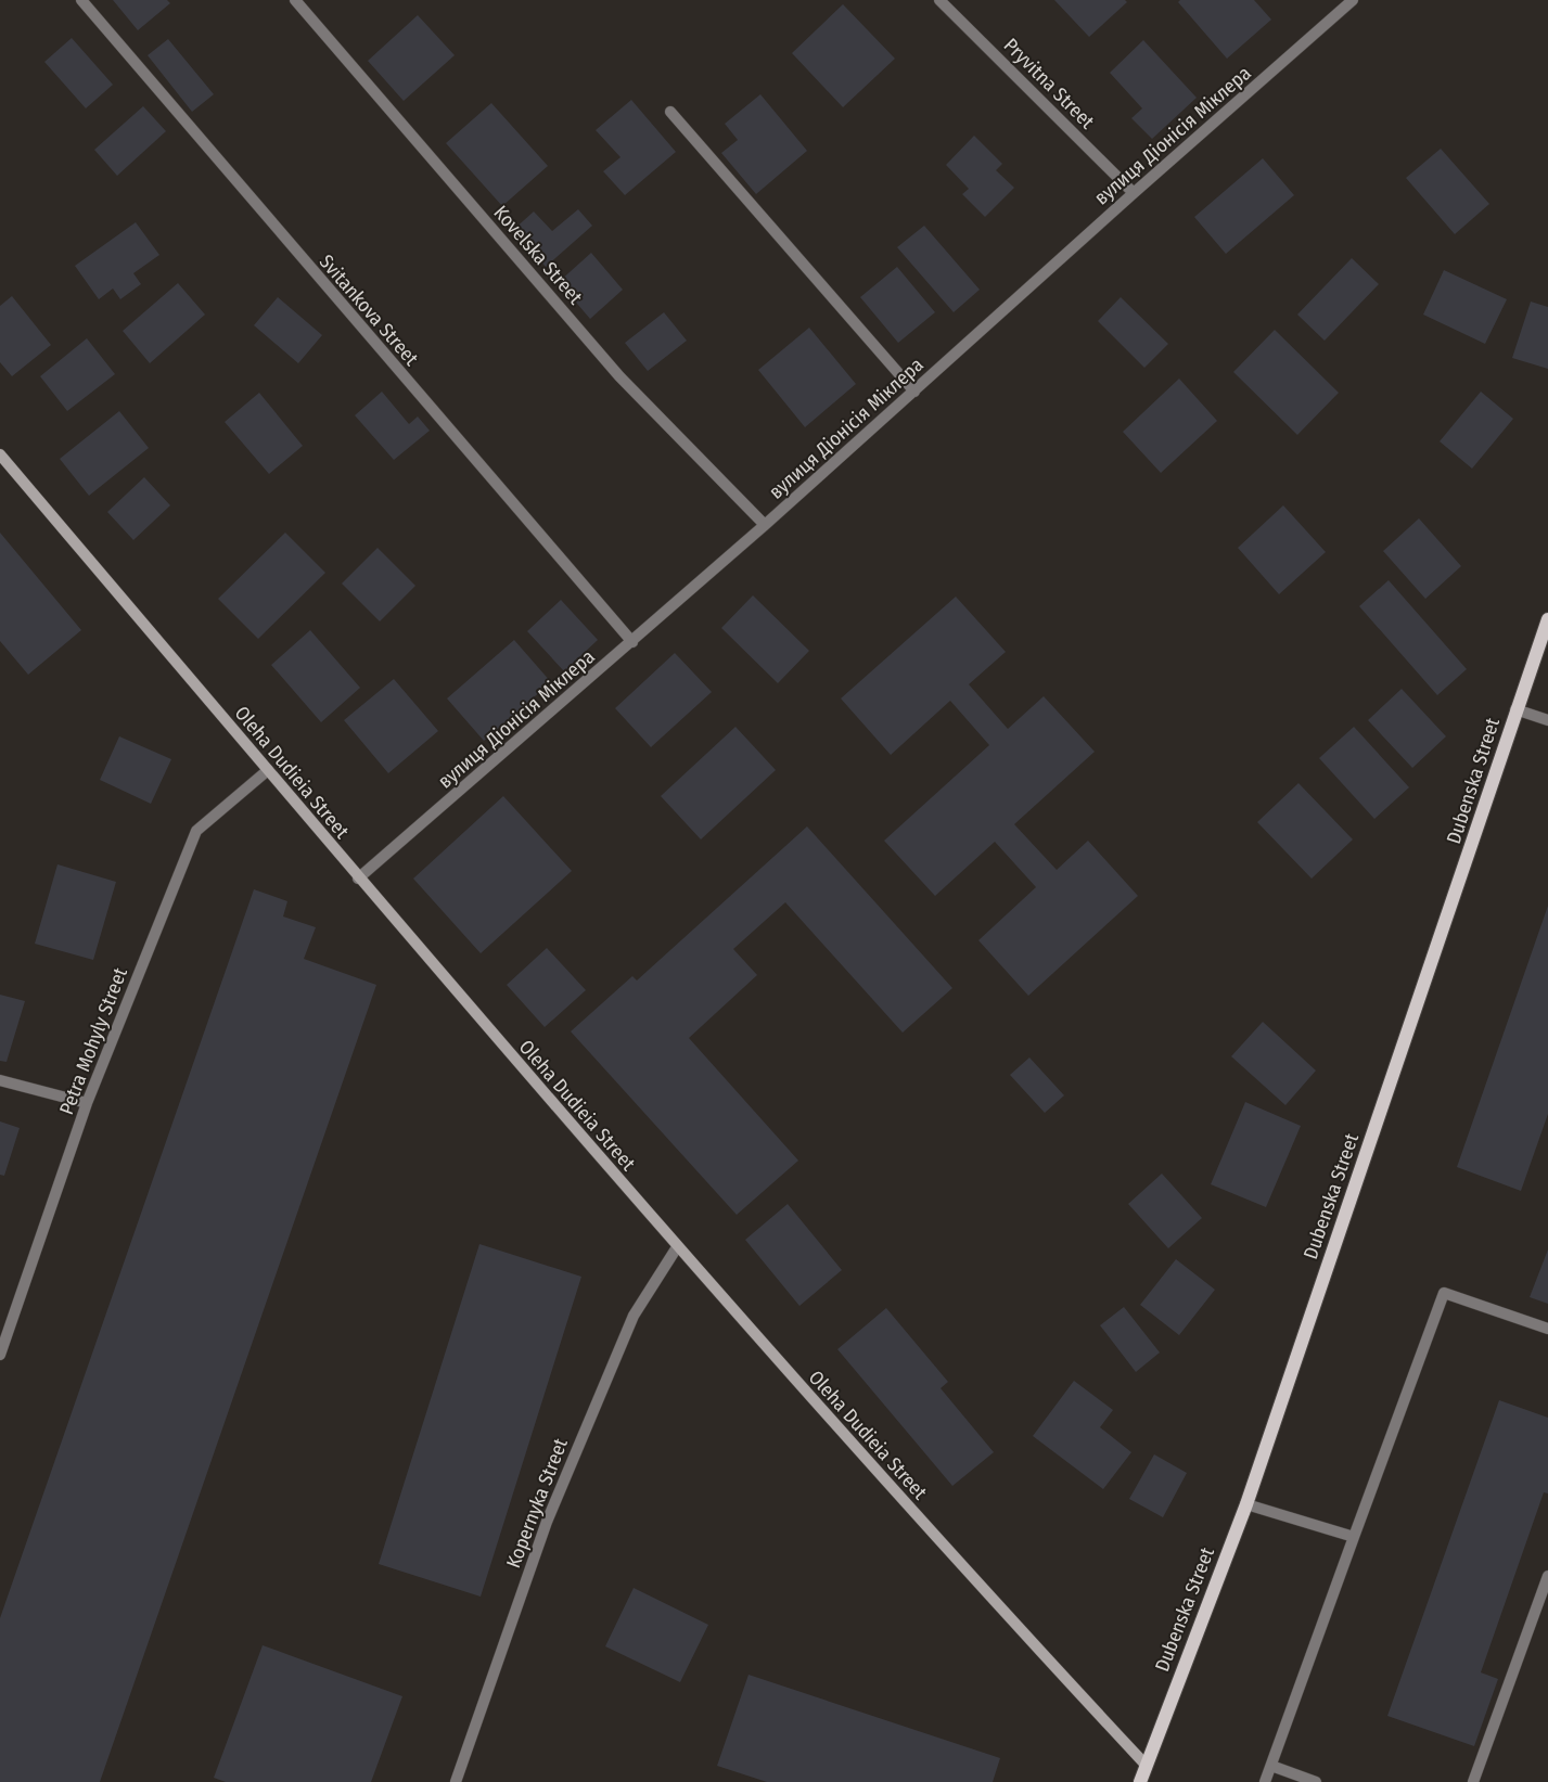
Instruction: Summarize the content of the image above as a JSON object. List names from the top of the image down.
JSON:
{
  "streets": {
    "main road": ["Oleha Dudieia Street", "Dubenska Street"],
    "street": [
      "Pryvitna Street",
      "вулиця Діонісія Міклера",
      "Kovelska Street",
      "Svitankova Street",
      "Petra Mohyly Street",
      "Kopernyka Street"
    ]
  },
  "crossings": [
    ["Pryvitna Street", "вулиця Діонісія Міклера"],
    ["вулиця Діонісія Міклера", "Kovelska Street"],
    ["вулиця Діонісія Міклера", "Svitankova Street"],
    ["вулиця Діонісія Міклера", "Oleha Dudieia Street"],
    ["Oleha Dudieia Street", "Dubenska Street"],
    ["Oleha Dudieia Street", "Petra Mohyly Street"],
    ["Oleha Dudieia Street", "Kopernyka Street"]
  ]
}
